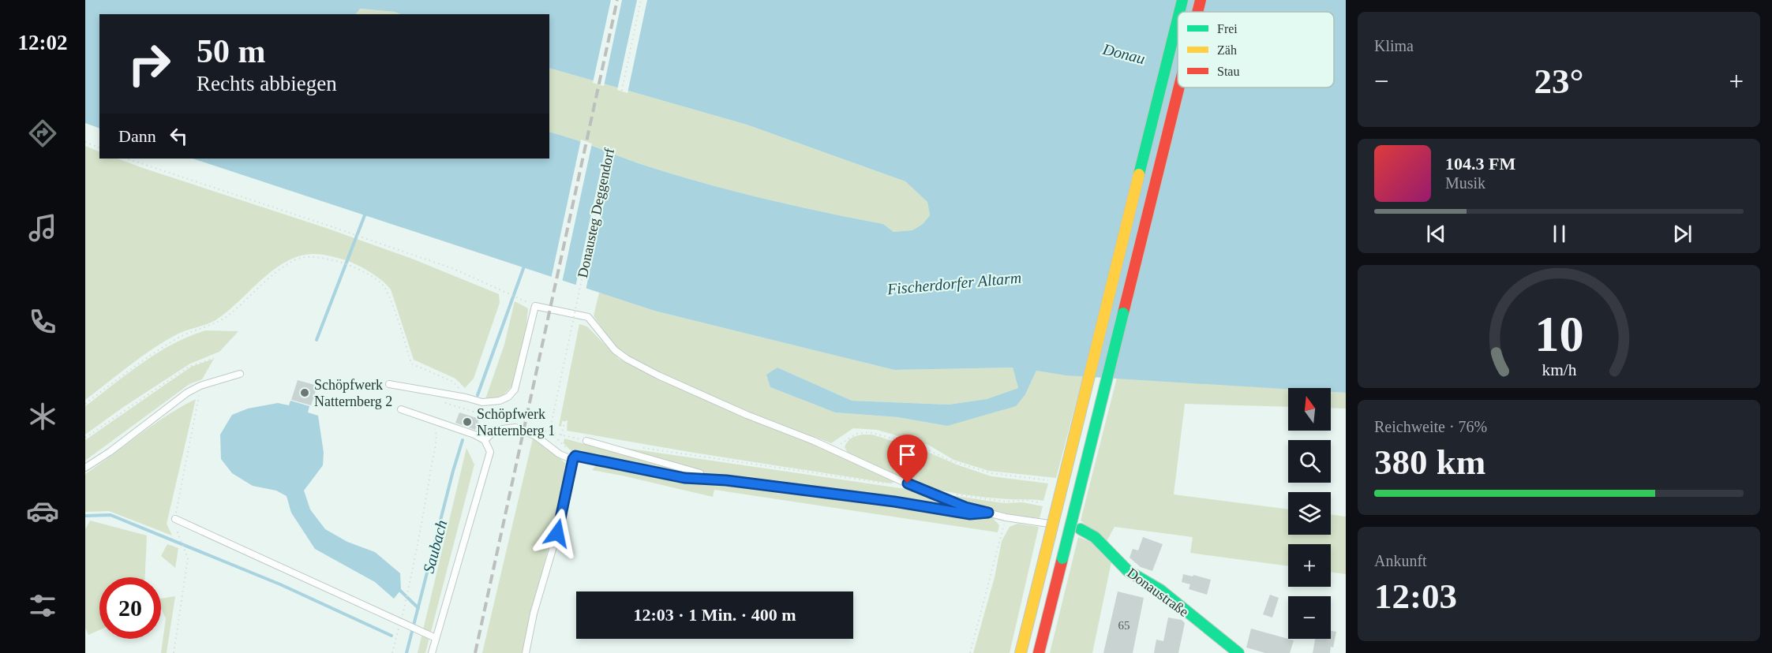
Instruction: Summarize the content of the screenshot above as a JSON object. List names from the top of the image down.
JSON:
{
  "streets": {
    "main road": ["Donaustraße"],
    "path": ["Donausteg Deggendorf"]
  },
  "water": ["Donau", "Fischerdorfer Altarm", "Saubach"],
  "places": ["Schöpfwerk Natternberg 2", "Schöpfwerk Natternberg 1"],
  "house_numbers": ["65"],
  "legend": ["Frei", "Zäh", "Stau"],
  "north": "top",
  "page": {
    "tabs": "12:02",
    "tile": [
      "Klima",
      ["Reichweite · 76%", "380 km"],
      ["Ankunft", "12:03"]
    ],
    "turn": ["50 m", "Rechts abbiegen"],
    "heat": ["−", "23°", "+"],
    "then": "Dann",
    "song": ["104.3 FM", "Musik"],
    "map_buttons": ["+", "−"],
    "limit": "20",
    "trip": "12:03 · 1 Min. · 400 m",
    "gauge": ["10", "km/h"]
  }
}
